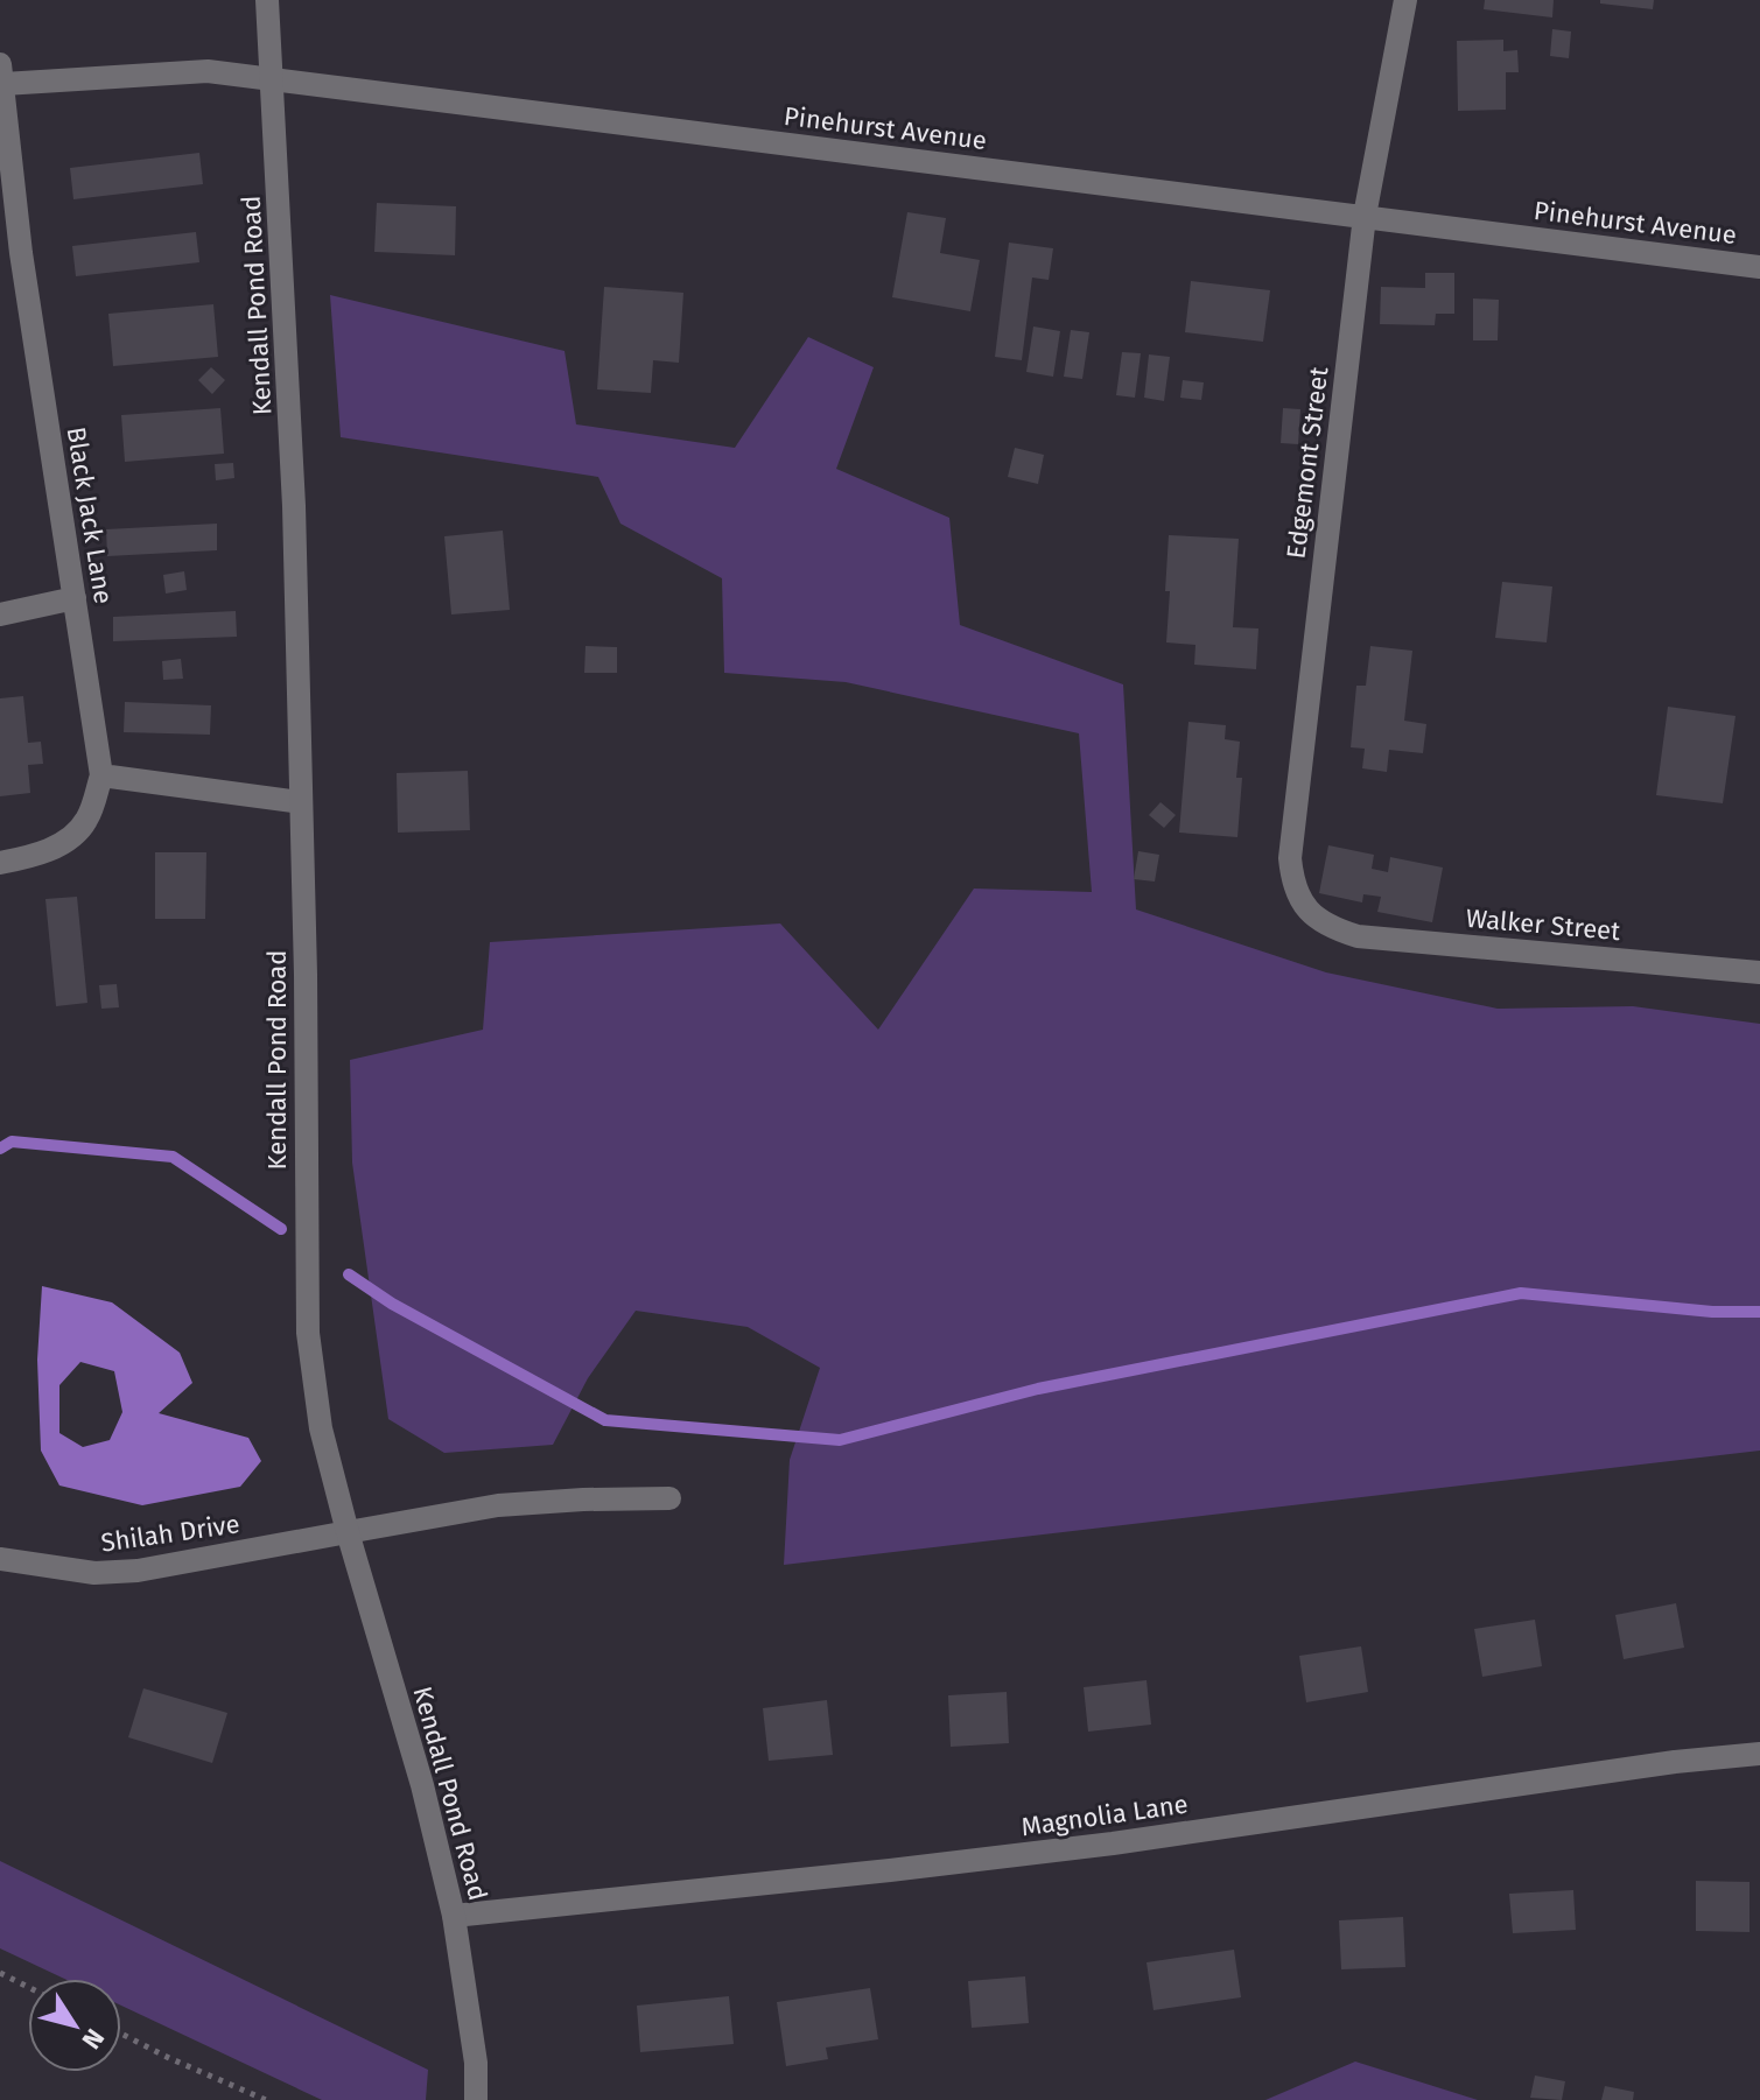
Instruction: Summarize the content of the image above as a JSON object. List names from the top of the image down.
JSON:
{
  "streets": {
    "street": [
      "Pinehurst Avenue",
      "Kendall Pond Road",
      "Edgemont Street",
      "Black Jack Lane",
      "Walker Street",
      "Shilah Drive",
      "Magnolia Lane"
    ]
  },
  "crossings": [
    ["Pinehurst Avenue", "Kendall Pond Road"],
    ["Pinehurst Avenue", "Edgemont Street"],
    ["Pinehurst Avenue", "Black Jack Lane"],
    ["Kendall Pond Road", "Shilah Drive"],
    ["Kendall Pond Road", "Magnolia Lane"],
    ["Edgemont Street", "Walker Street"]
  ],
  "north": "bottom right"
}
